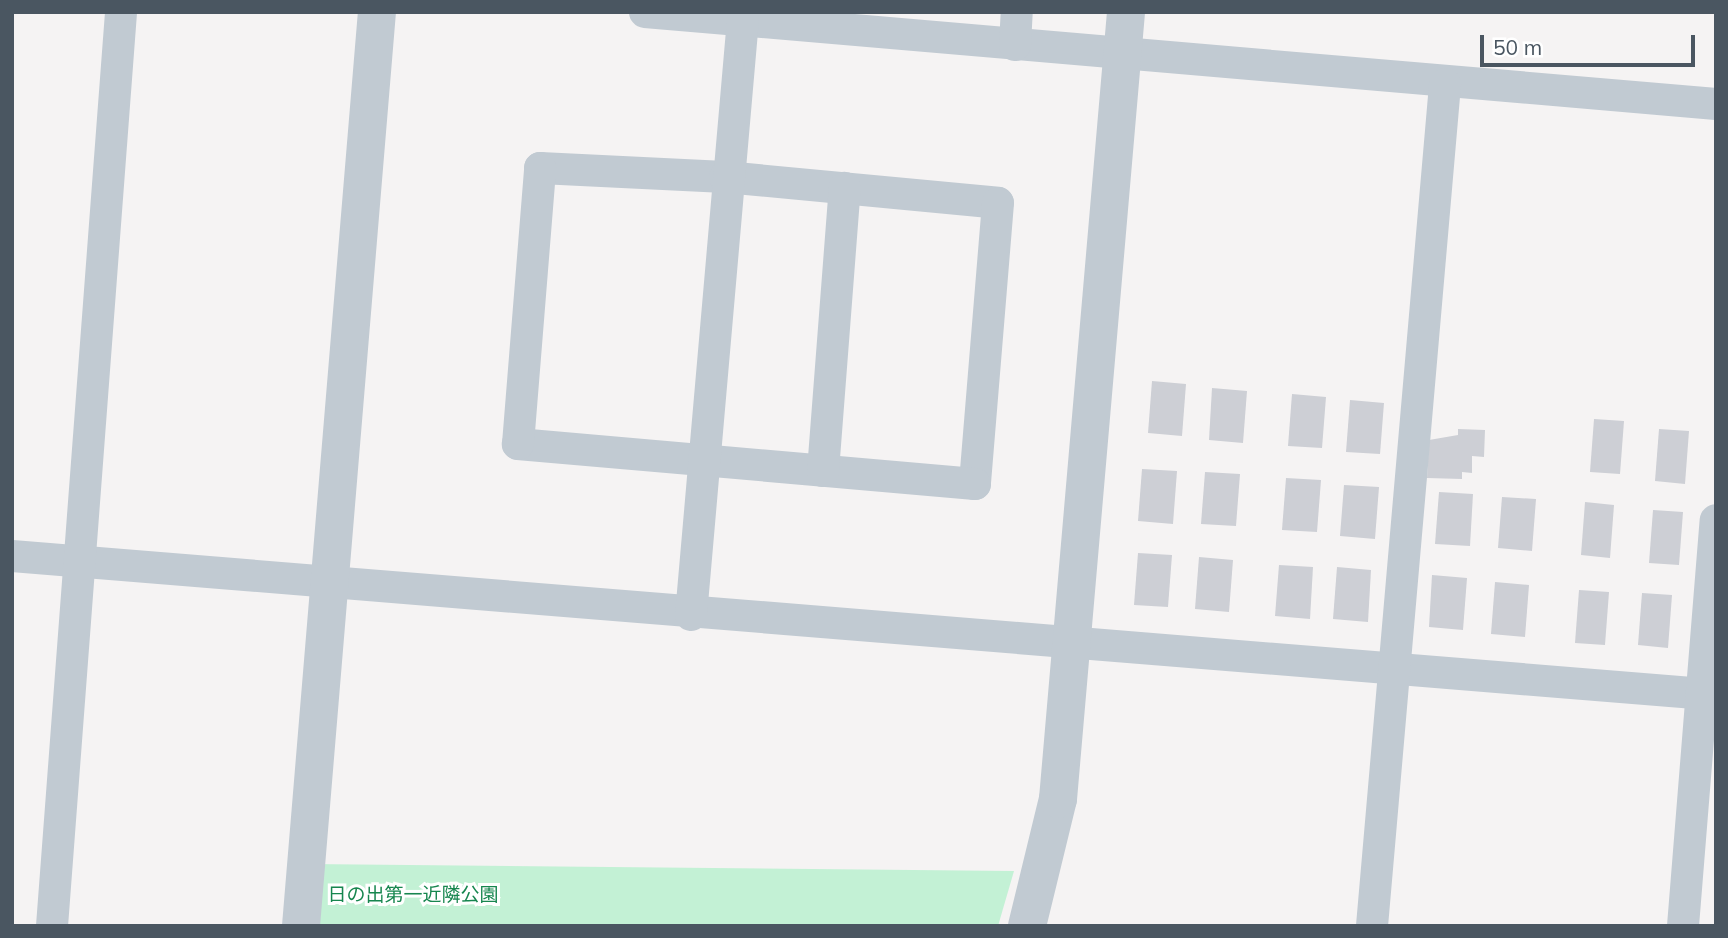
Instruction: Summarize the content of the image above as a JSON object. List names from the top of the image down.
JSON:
{
  "parks": ["日の出第一近隣公園"],
  "scale_bar": "50 m"
}
